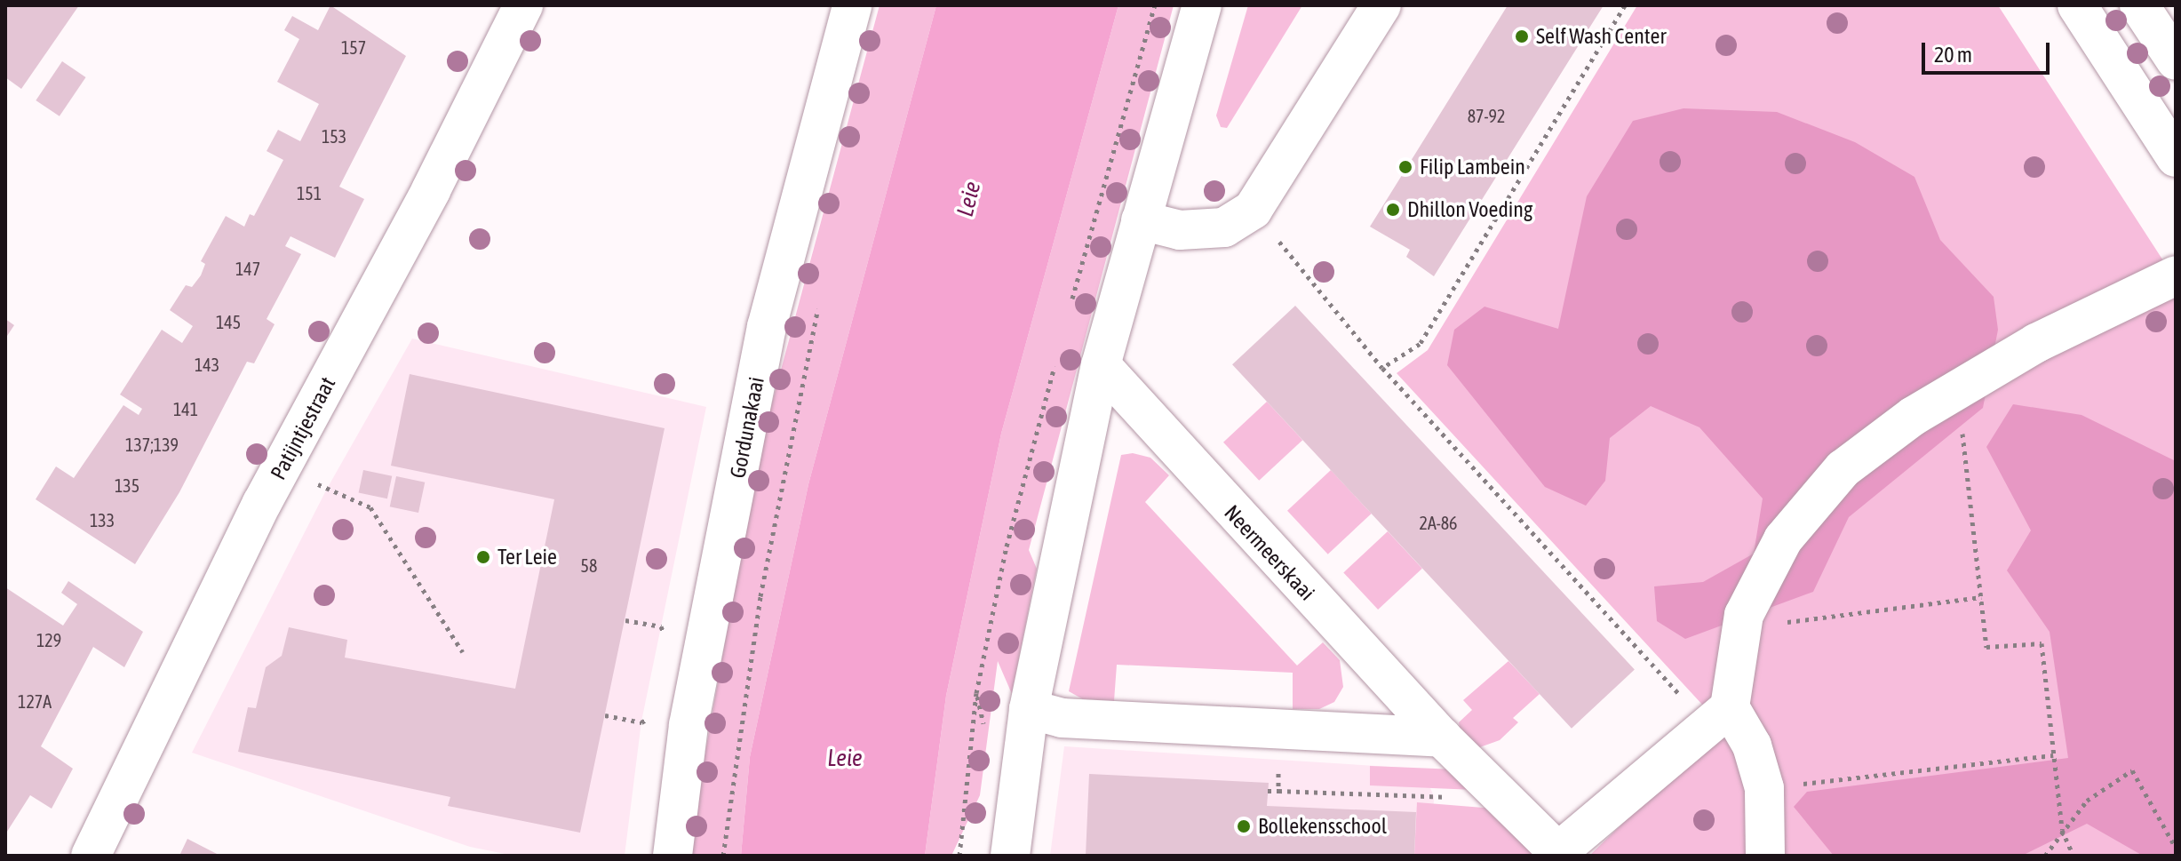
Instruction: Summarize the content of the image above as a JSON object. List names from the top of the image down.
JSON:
{
  "streets": {
    "street": ["Gordunakaai", "Patijntjestraat", "Neermeerskaai"]
  },
  "water": ["Leie"],
  "places": [
    "Self Wash Center",
    "Filip Lambein",
    "Dhillon Voeding",
    "Ter Leie",
    "Bollekensschool"
  ],
  "house_numbers": [
    "157",
    "87-92",
    "153",
    "151",
    "147",
    "145",
    "143",
    "141",
    "137;139",
    "135",
    "133",
    "2A-86",
    "58",
    "129",
    "127A"
  ],
  "scale_bar": "20 m"
}
